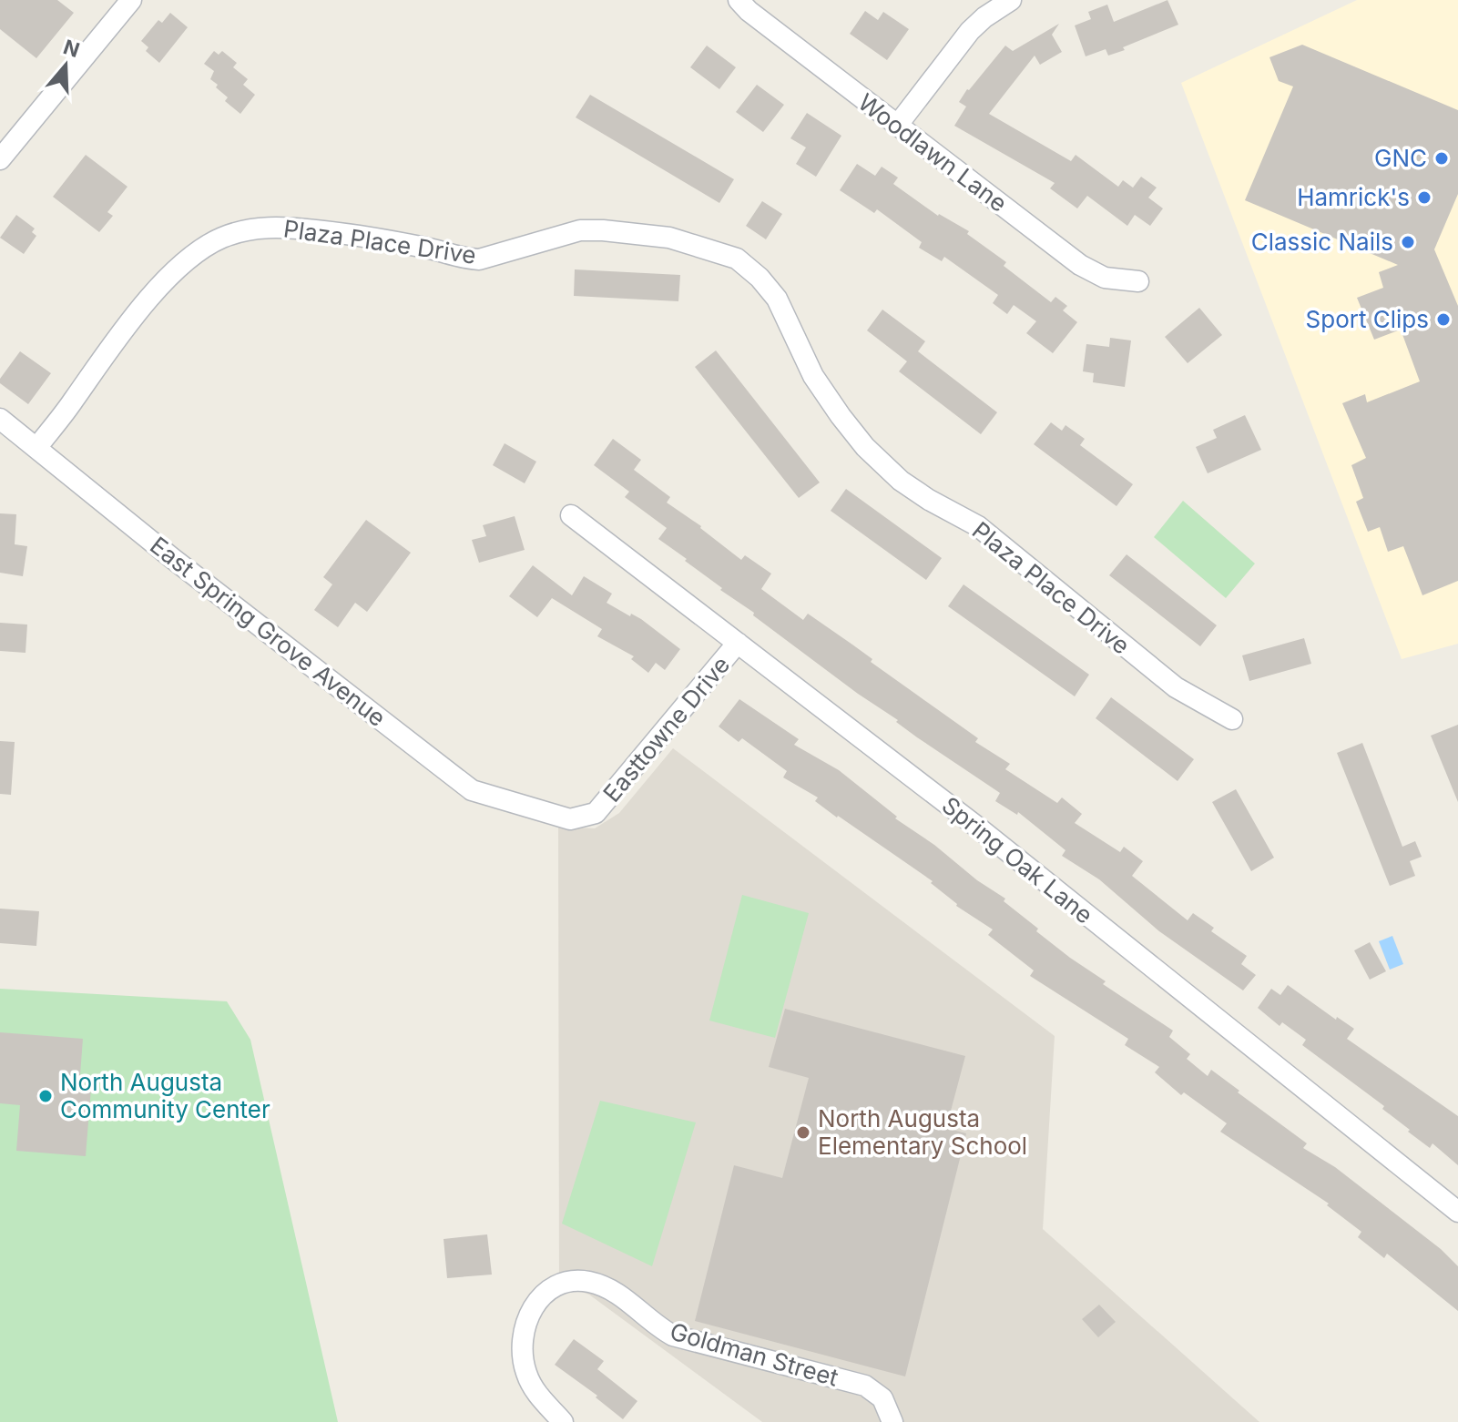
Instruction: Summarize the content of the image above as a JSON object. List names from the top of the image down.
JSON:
{
  "streets": {
    "street": [
      "Woodlawn Lane",
      "Plaza Place Drive",
      "East Spring Grove Avenue",
      "Easttowne Drive",
      "Spring Oak Lane",
      "Goldman Street"
    ]
  },
  "crossings": [
    ["Plaza Place Drive", "East Spring Grove Avenue"],
    ["East Spring Grove Avenue", "Easttowne Drive"],
    ["Easttowne Drive", "Spring Oak Lane"]
  ],
  "places": [
    "GNC",
    "Hamrick's",
    "Classic Nails",
    "Sport Clips",
    "North Augusta Community Center",
    "North Augusta Elementary School"
  ],
  "north": "top"
}
